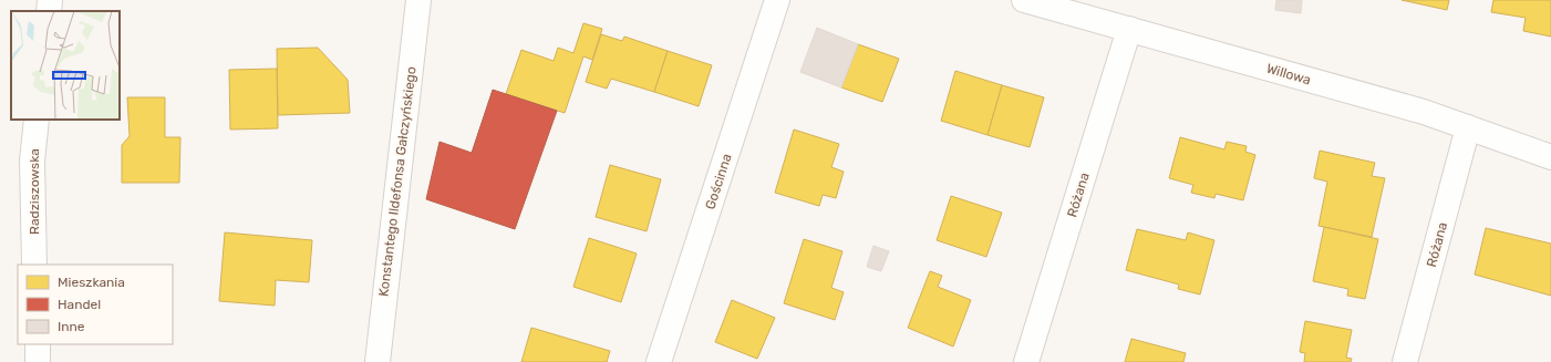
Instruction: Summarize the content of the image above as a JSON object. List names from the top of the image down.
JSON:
{
  "streets": {
    "street": [
      "Willowa",
      "Konstantego Ildefonsa Gałczyńskiego",
      "Gościnna",
      "Radziszowska",
      "Różana"
    ]
  },
  "crossings": [
    ["Willowa", "Różana"]
  ],
  "legend": ["Mieszkania", "Handel", "Inne"]
}
